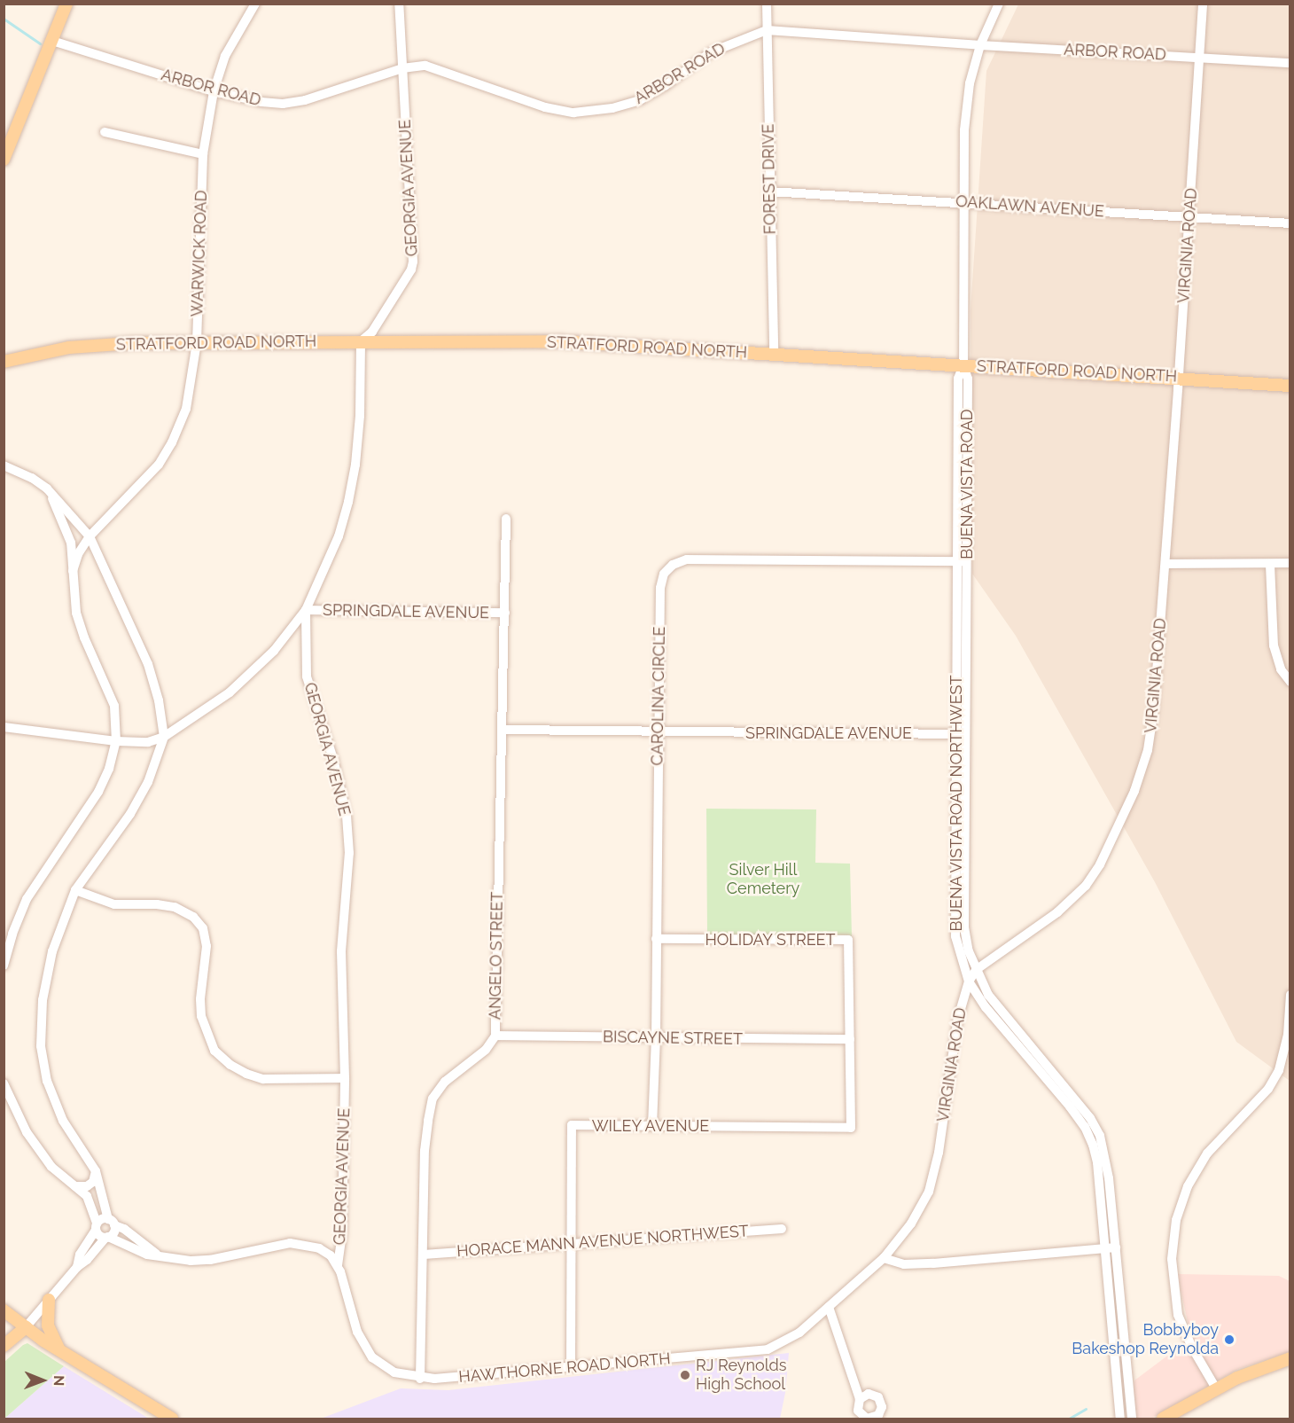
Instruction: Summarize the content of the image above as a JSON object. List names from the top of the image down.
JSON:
{
  "streets": {
    "main road": ["STRATFORD ROAD NORTH"],
    "street": [
      "ARBOR ROAD",
      "FOREST DRIVE",
      "GEORGIA AVENUE",
      "OAKLAWN AVENUE",
      "VIRGINIA ROAD",
      "WARWICK ROAD",
      "BUENA VISTA ROAD",
      "SPRINGDALE AVENUE",
      "CAROLINA CIRCLE",
      "BUENA VISTA ROAD NORTHWEST",
      "HOLIDAY STREET",
      "ANGELO STREET",
      "BISCAYNE STREET",
      "WILEY AVENUE",
      "HORACE MANN AVENUE NORTHWEST",
      "HAWTHORNE ROAD NORTH"
    ]
  },
  "crossings": [
    ["ARBOR ROAD", "FOREST DRIVE"],
    ["ARBOR ROAD", "GEORGIA AVENUE"],
    ["ARBOR ROAD", "VIRGINIA ROAD"],
    ["ARBOR ROAD", "WARWICK ROAD"],
    ["ARBOR ROAD", "BUENA VISTA ROAD"],
    ["FOREST DRIVE", "OAKLAWN AVENUE"],
    ["FOREST DRIVE", "STRATFORD ROAD NORTH"],
    ["GEORGIA AVENUE", "STRATFORD ROAD NORTH"],
    ["GEORGIA AVENUE", "SPRINGDALE AVENUE"],
    ["GEORGIA AVENUE", "HAWTHORNE ROAD NORTH"],
    ["OAKLAWN AVENUE", "VIRGINIA ROAD"],
    ["OAKLAWN AVENUE", "BUENA VISTA ROAD"],
    ["VIRGINIA ROAD", "STRATFORD ROAD NORTH"],
    ["VIRGINIA ROAD", "BUENA VISTA ROAD"],
    ["VIRGINIA ROAD", "BUENA VISTA ROAD NORTHWEST"],
    ["VIRGINIA ROAD", "HAWTHORNE ROAD NORTH"],
    ["WARWICK ROAD", "STRATFORD ROAD NORTH"],
    ["STRATFORD ROAD NORTH", "BUENA VISTA ROAD"],
    ["BUENA VISTA ROAD", "SPRINGDALE AVENUE"],
    ["BUENA VISTA ROAD", "CAROLINA CIRCLE"],
    ["BUENA VISTA ROAD", "BUENA VISTA ROAD NORTHWEST"],
    ["SPRINGDALE AVENUE", "CAROLINA CIRCLE"],
    ["SPRINGDALE AVENUE", "BUENA VISTA ROAD NORTHWEST"],
    ["SPRINGDALE AVENUE", "ANGELO STREET"],
    ["CAROLINA CIRCLE", "HOLIDAY STREET"],
    ["CAROLINA CIRCLE", "BISCAYNE STREET"],
    ["CAROLINA CIRCLE", "WILEY AVENUE"],
    ["HOLIDAY STREET", "BISCAYNE STREET"],
    ["HOLIDAY STREET", "WILEY AVENUE"],
    ["ANGELO STREET", "BISCAYNE STREET"],
    ["ANGELO STREET", "HORACE MANN AVENUE NORTHWEST"],
    ["ANGELO STREET", "HAWTHORNE ROAD NORTH"],
    ["BISCAYNE STREET", "WILEY AVENUE"],
    ["WILEY AVENUE", "HORACE MANN AVENUE NORTHWEST"],
    ["WILEY AVENUE", "HAWTHORNE ROAD NORTH"]
  ],
  "parks": ["Silver Hill Cemetery"],
  "places": ["Bobbyboy Bakeshop Reynolda", "RJ Reynolds High School"],
  "north": "right"
}
